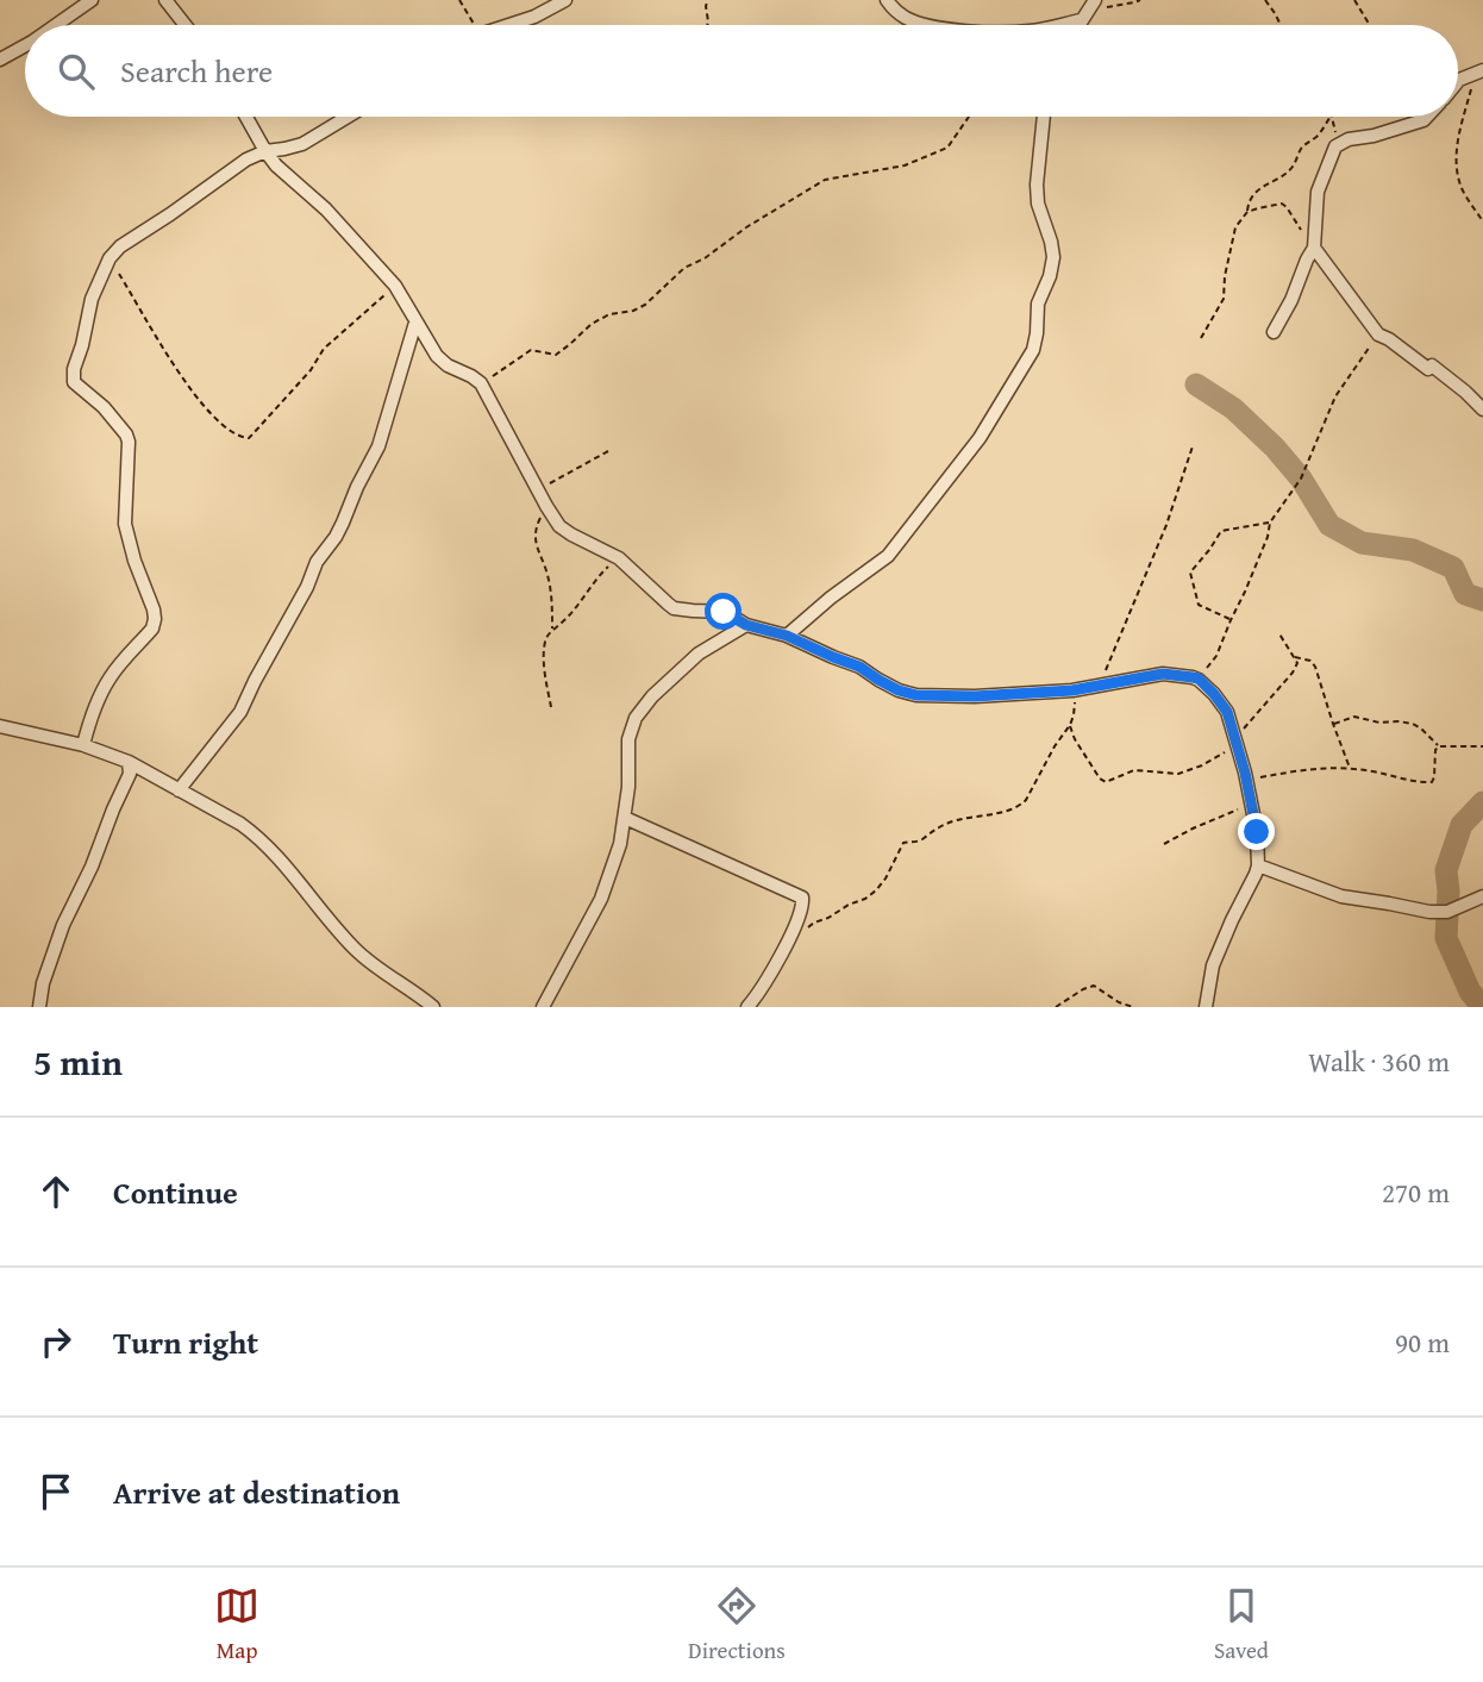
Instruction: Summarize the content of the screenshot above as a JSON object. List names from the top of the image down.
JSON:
{
  "page": {
    "search": "Search here",
    "heading": ["5 min", "Walk · 360 m"],
    "list": [
      ["Continue", "270 m"],
      ["Turn right", "90 m"],
      "Arrive at destination"
    ],
    "nav": ["Map", "Directions", "Saved"]
  }
}
